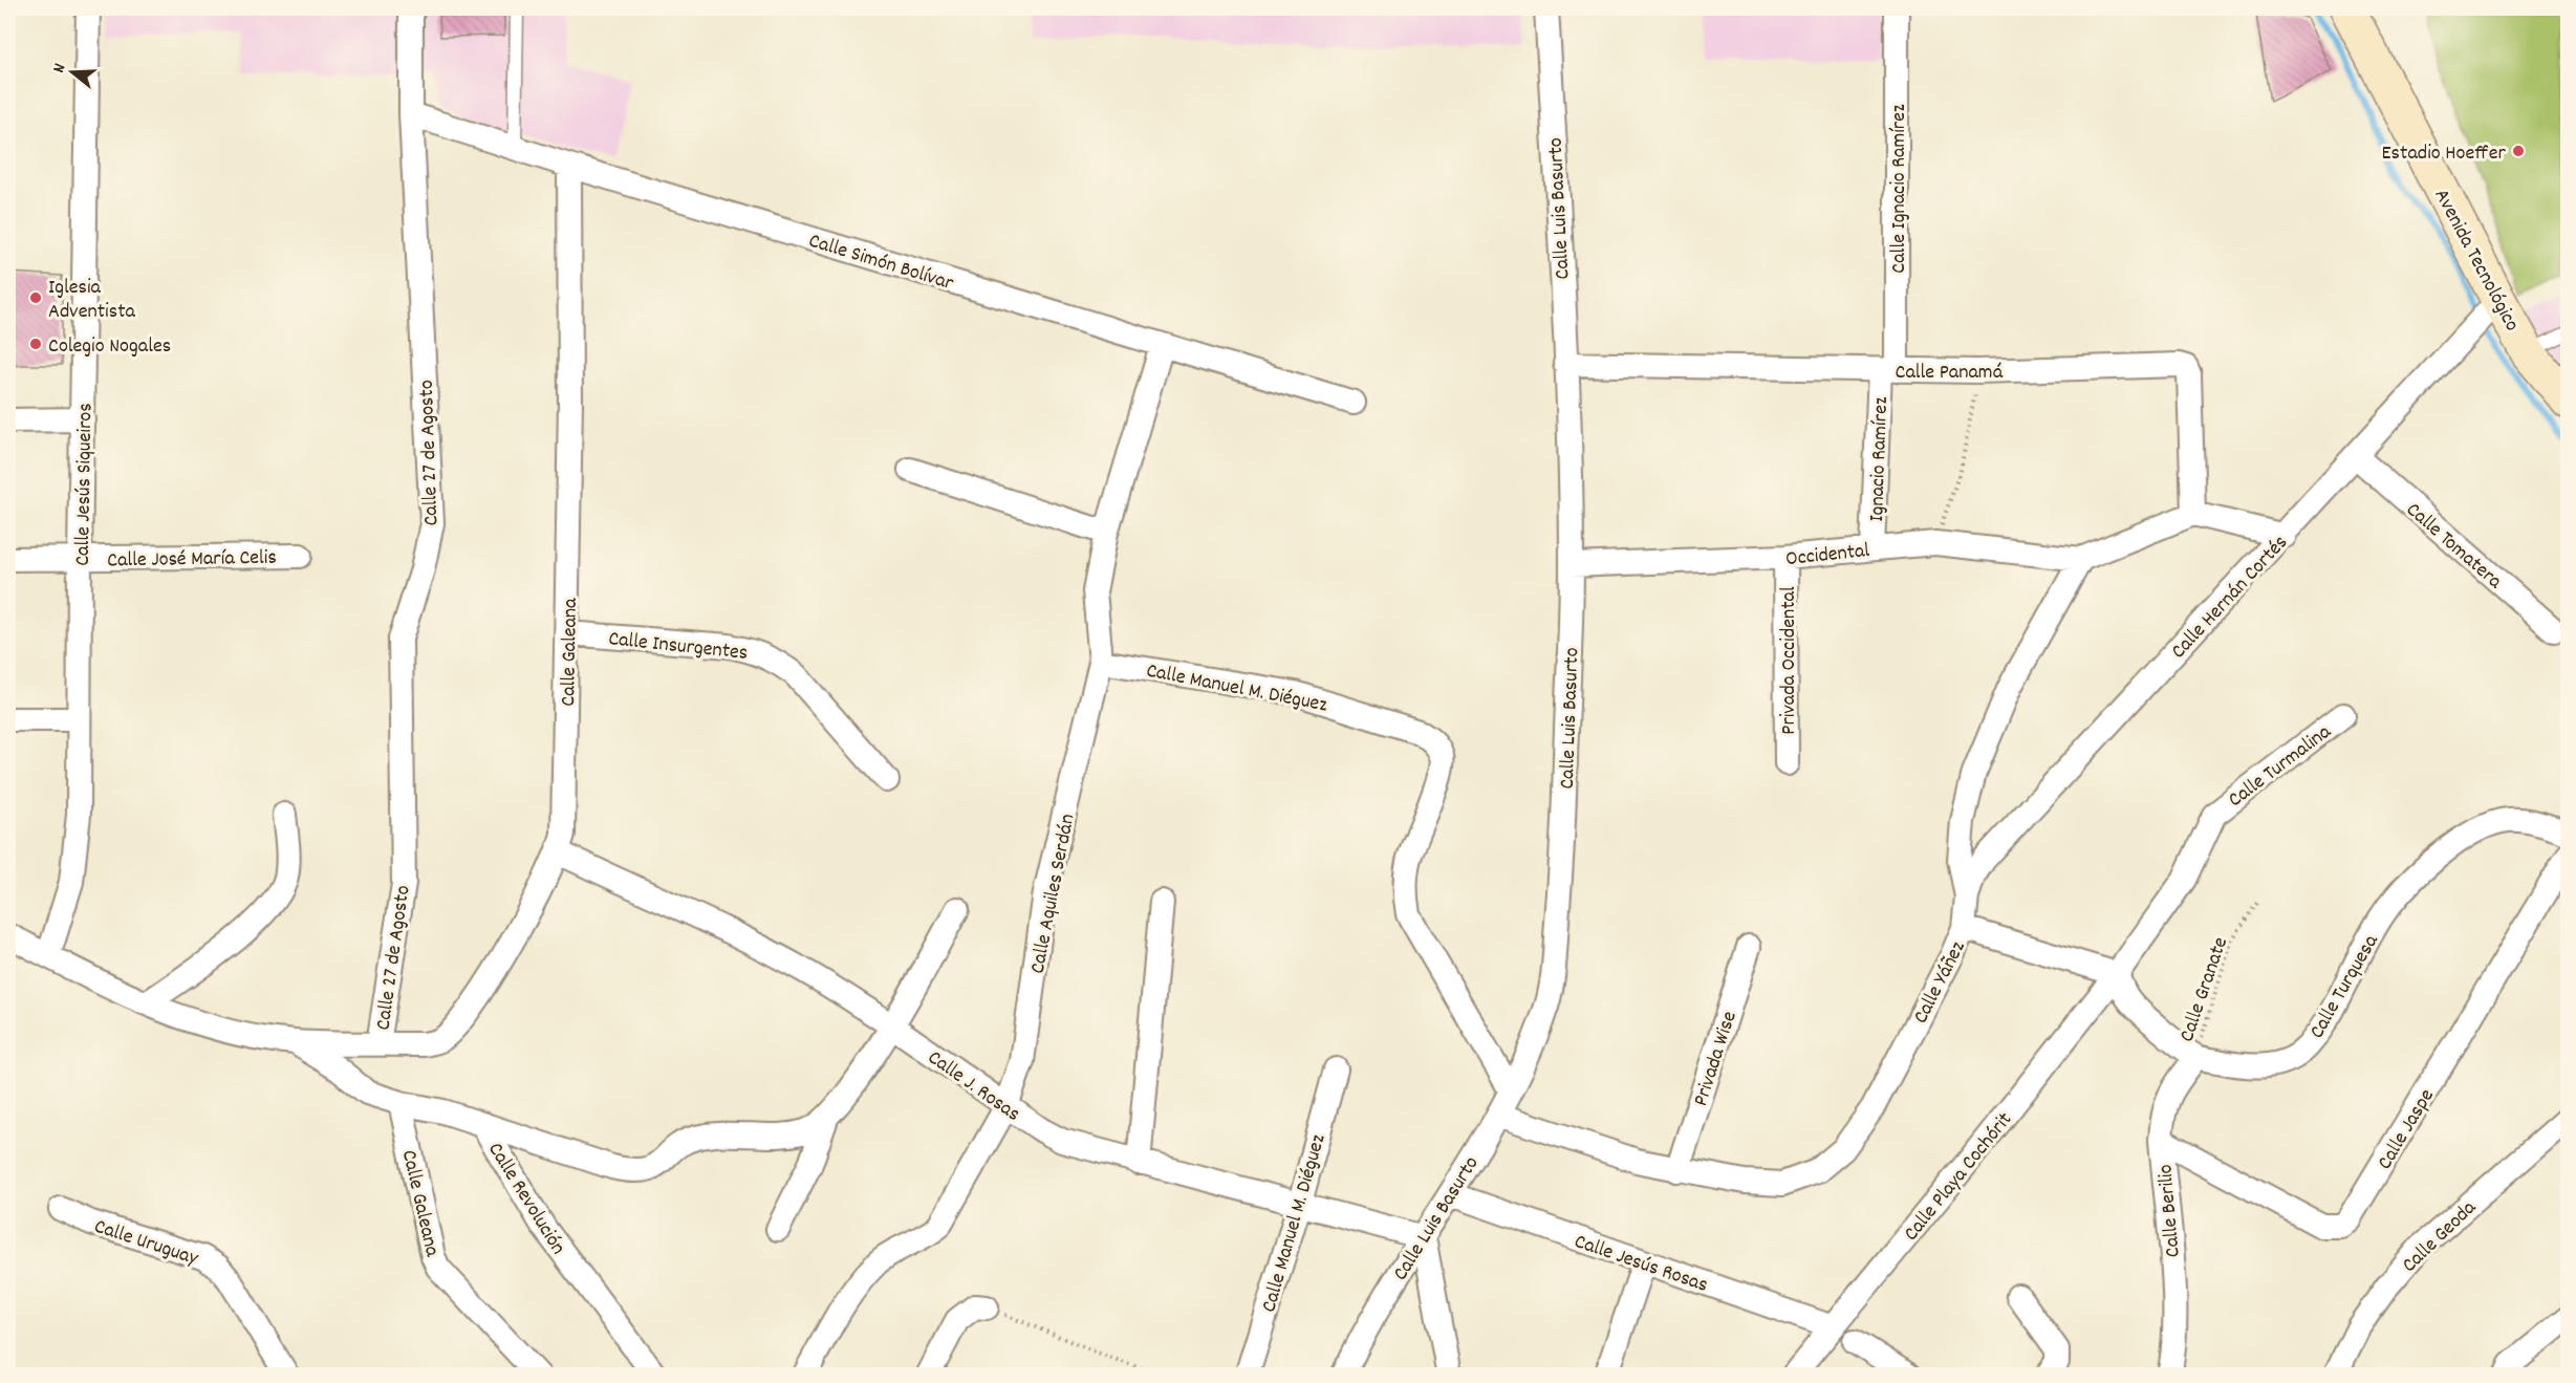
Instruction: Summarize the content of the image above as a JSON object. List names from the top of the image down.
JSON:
{
  "streets": {
    "main road": ["Avenida Tecnológico"],
    "street": [
      "Calle Ignacio Ramírez",
      "Calle Luis Basurto",
      "Calle Simón Bolívar",
      "Calle Panamá",
      "Calle 27 de Agosto",
      "Ignacio Ramírez",
      "Calle Jesús Siqueiros",
      "Calle Tomatera",
      "Occidental",
      "Calle José María Celis",
      "Calle Hernán Cortés",
      "Calle Insurgentes",
      "Calle Galeana",
      "Privada Occidental",
      "Calle Manuel M. Diéguez",
      "Calle Turmalina",
      "Calle Aquiles Serdán",
      "Calle Yáñez",
      "Calle Turquesa",
      "Privada Wise",
      "Calle J. Rosas",
      "Calle Jaspe",
      "Calle Playa Cochórit",
      "Calle Revolución",
      "Calle Berilio",
      "Calle Geoda",
      "Calle Uruguay",
      "Calle Jesús Rosas"
    ],
    "path": ["Calle Granate"]
  },
  "crossings": [
    ["Calle Ignacio Ramírez", "Calle Panamá"],
    ["Calle Ignacio Ramírez", "Ignacio Ramírez"],
    ["Calle Luis Basurto", "Calle Panamá"],
    ["Calle Luis Basurto", "Occidental"],
    ["Calle Luis Basurto", "Calle Manuel M. Diéguez"],
    ["Calle Luis Basurto", "Calle Yáñez"],
    ["Calle Luis Basurto", "Calle J. Rosas"],
    ["Calle Luis Basurto", "Calle Jesús Rosas"],
    ["Avenida Tecnológico", "Calle Hernán Cortés"],
    ["Calle Simón Bolívar", "Calle 27 de Agosto"],
    ["Calle Simón Bolívar", "Calle Galeana"],
    ["Calle Simón Bolívar", "Calle Aquiles Serdán"],
    ["Calle Panamá", "Ignacio Ramírez"],
    ["Calle 27 de Agosto", "Calle Galeana"],
    ["Calle 27 de Agosto", "Calle Revolución"],
    ["Ignacio Ramírez", "Occidental"],
    ["Calle Jesús Siqueiros", "Calle José María Celis"],
    ["Calle Jesús Siqueiros", "Calle Revolución"],
    ["Calle Tomatera", "Calle Hernán Cortés"],
    ["Occidental", "Privada Occidental"],
    ["Occidental", "Calle Yáñez"],
    ["Calle Hernán Cortés", "Calle Yáñez"],
    ["Calle Insurgentes", "Calle Galeana"],
    ["Calle Galeana", "Calle J. Rosas"],
    ["Calle Galeana", "Calle Revolución"],
    ["Calle Manuel M. Diéguez", "Calle Aquiles Serdán"],
    ["Calle Manuel M. Diéguez", "Calle J. Rosas"],
    ["Calle Turmalina", "Calle Turquesa"],
    ["Calle Turmalina", "Calle Playa Cochórit"],
    ["Calle Aquiles Serdán", "Calle J. Rosas"],
    ["Calle Yáñez", "Privada Wise"],
    ["Calle Turquesa", "Calle Granate"],
    ["Calle Turquesa", "Calle Playa Cochórit"],
    ["Calle Turquesa", "Calle Berilio"],
    ["Calle Granate", "Calle Berilio"],
    ["Calle Jaspe", "Calle Berilio"],
    ["Calle Playa Cochórit", "Calle Jesús Rosas"]
  ],
  "places": ["Estadio Hoeffer", "Iglesia Adventista", "Colegio Nogales"],
  "north": "left"
}
